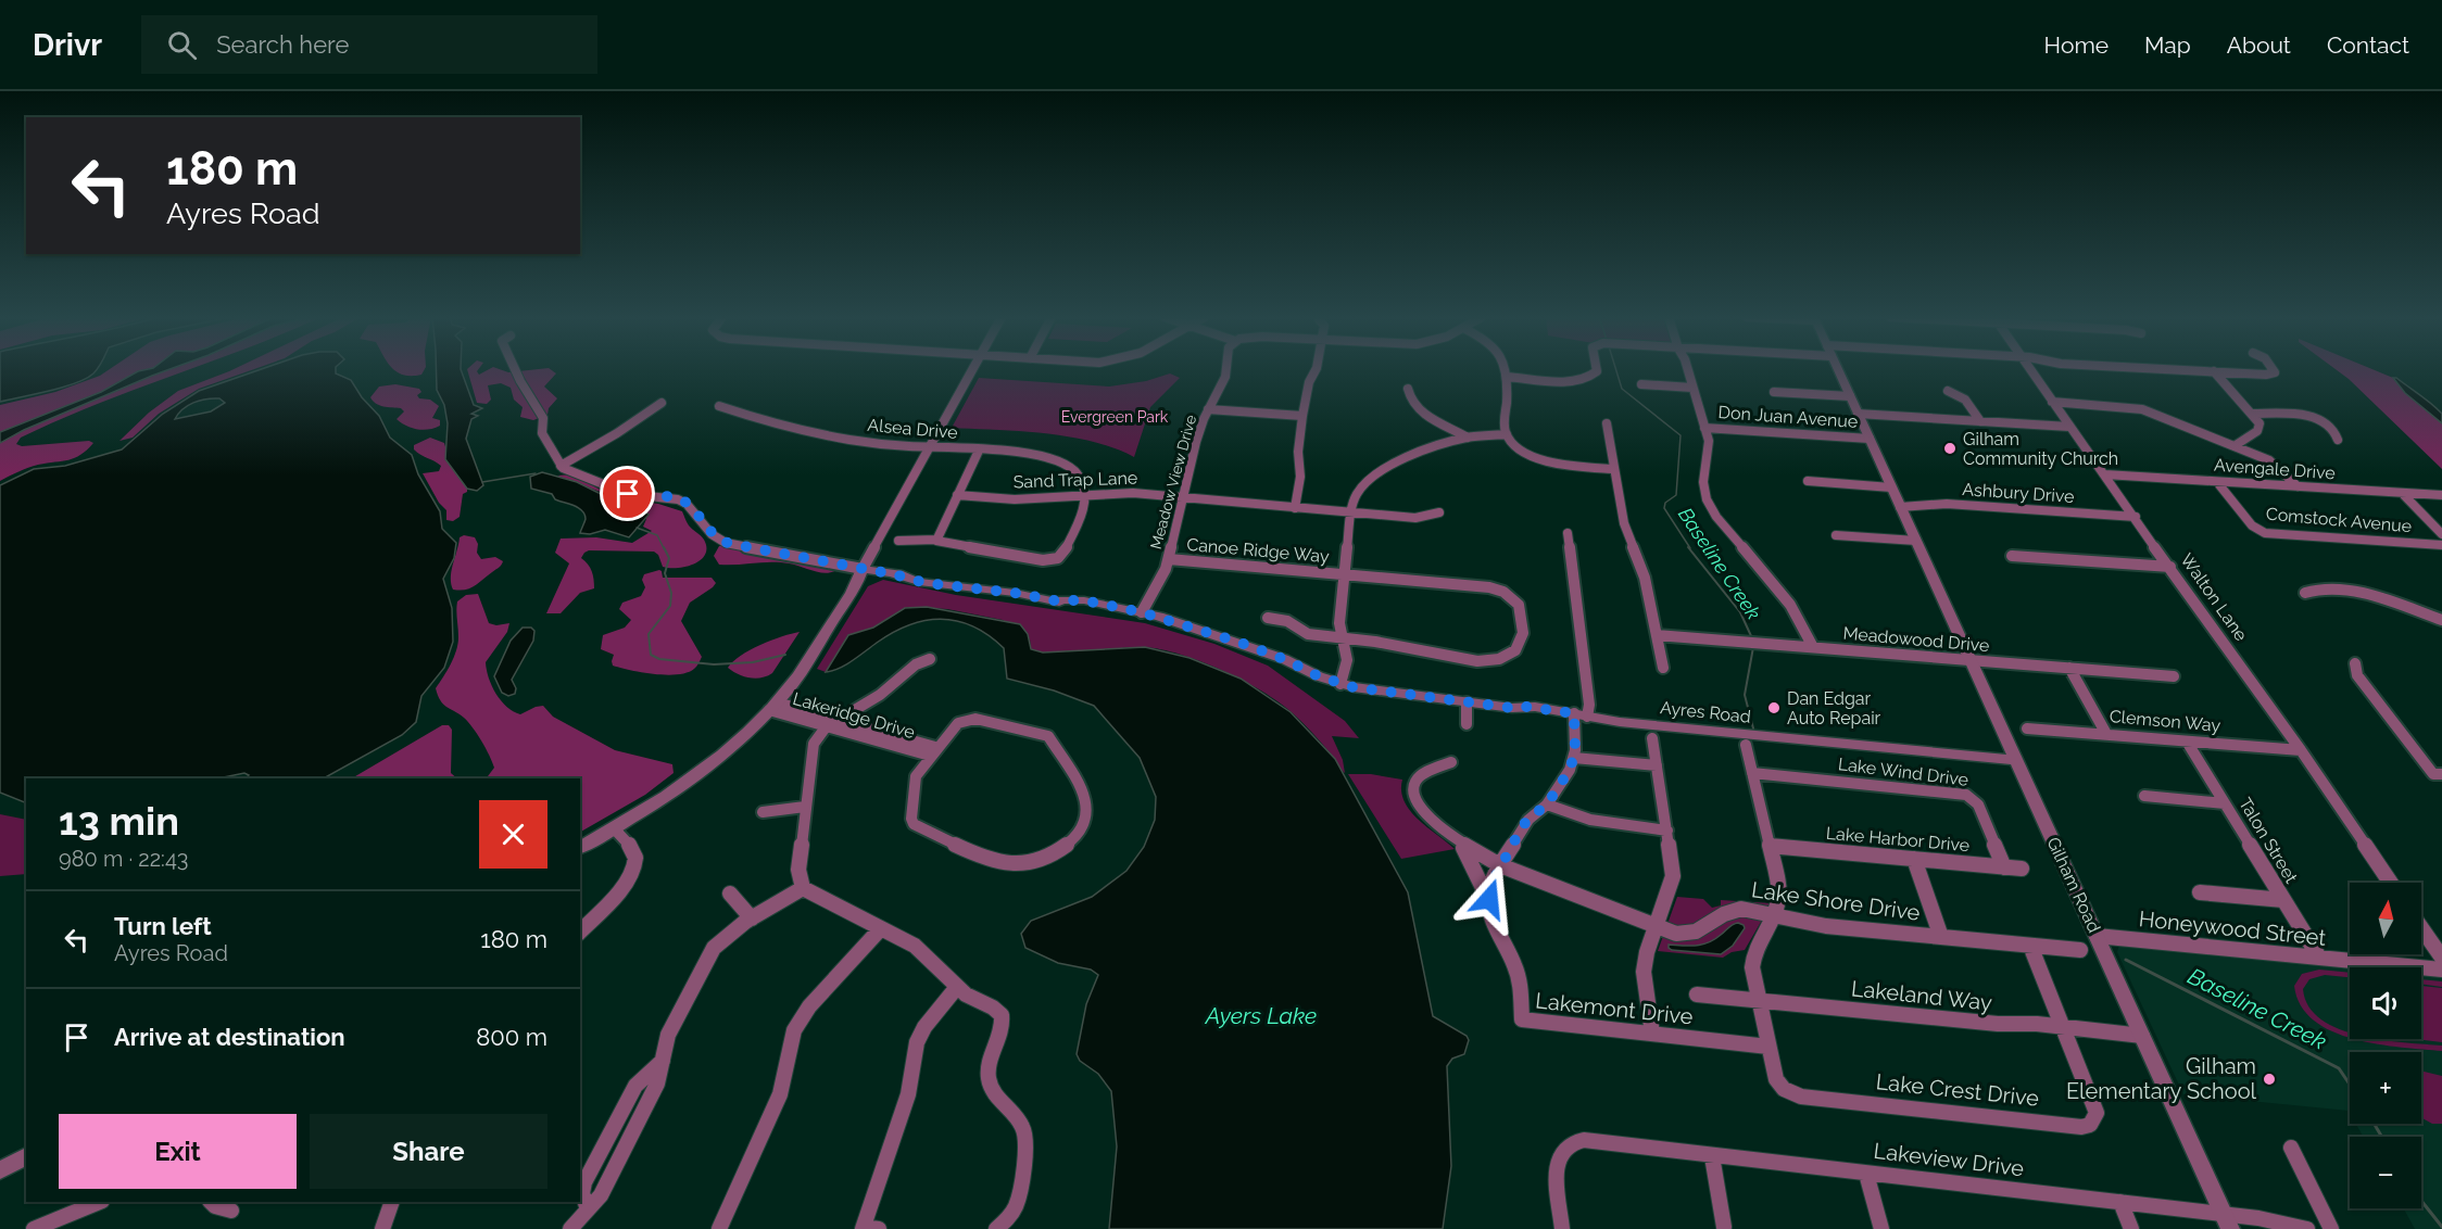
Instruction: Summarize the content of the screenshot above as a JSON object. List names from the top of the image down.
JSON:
{
  "streets": {
    "street": [
      "Don Juan Avenue",
      "Alsea Drive",
      "Avengale Drive",
      "Sand Trap Lane",
      "Meadow View Drive",
      "Ashbury Drive",
      "Comstock Avenue",
      "Canoe Ridge Way",
      "Walton Lane",
      "Meadowood Drive",
      "Ayres Road",
      "Lakeridge Drive",
      "Clemson Way",
      "Lake Wind Drive",
      "Lake Harbor Drive",
      "Talon Street",
      "Gilham Road",
      "Lake Shore Drive",
      "Honeywood Street",
      "Lakeland Way",
      "Lakemont Drive",
      "Lake Crest Drive",
      "Lakeview Drive"
    ]
  },
  "crossings": [
    ["Don Juan Avenue", "Gilham Road"],
    ["Alsea Drive", "Sand Trap Lane"],
    ["Avengale Drive", "Comstock Avenue"],
    ["Avengale Drive", "Walton Lane"],
    ["Sand Trap Lane", "Meadow View Drive"],
    ["Meadow View Drive", "Canoe Ridge Way"],
    ["Meadow View Drive", "Ayres Road"],
    ["Ashbury Drive", "Walton Lane"],
    ["Ashbury Drive", "Gilham Road"],
    ["Walton Lane", "Clemson Way"],
    ["Meadowood Drive", "Gilham Road"],
    ["Ayres Road", "Gilham Road"],
    ["Clemson Way", "Talon Street"],
    ["Lake Wind Drive", "Lake Harbor Drive"],
    ["Talon Street", "Honeywood Street"],
    ["Gilham Road", "Honeywood Street"],
    ["Gilham Road", "Lakeland Way"],
    ["Gilham Road", "Lakeview Drive"],
    ["Lake Shore Drive", "Lake Crest Drive"],
    ["Lakeland Way", "Lake Crest Drive"],
    ["Lakemont Drive", "Lake Crest Drive"]
  ],
  "water": ["Baseline Creek", "Ayers Lake"],
  "parks": ["Evergreen Park"],
  "places": ["Gilham Community Church", "Dan Edgar Auto Repair", "Gilham Elementary School"],
  "north": "top",
  "page": {
    "header": "Drivr",
    "search": "Search here",
    "nav": [
      "Home",
      "Map",
      "About",
      "Contact"
    ],
    "turn": ["180 m", "Ayres Road"],
    "heading": ["13 min", "980 m · 22:43"],
    "map_buttons": ["+", "−"],
    "list": [
      {
        "name": "Turn left",
        "note": "Ayres Road",
        "value": "180 m"
      },
      {
        "name": "Arrive at destination",
        "value": "800 m"
      }
    ],
    "buttons": ["Exit", "Share"]
  }
}
